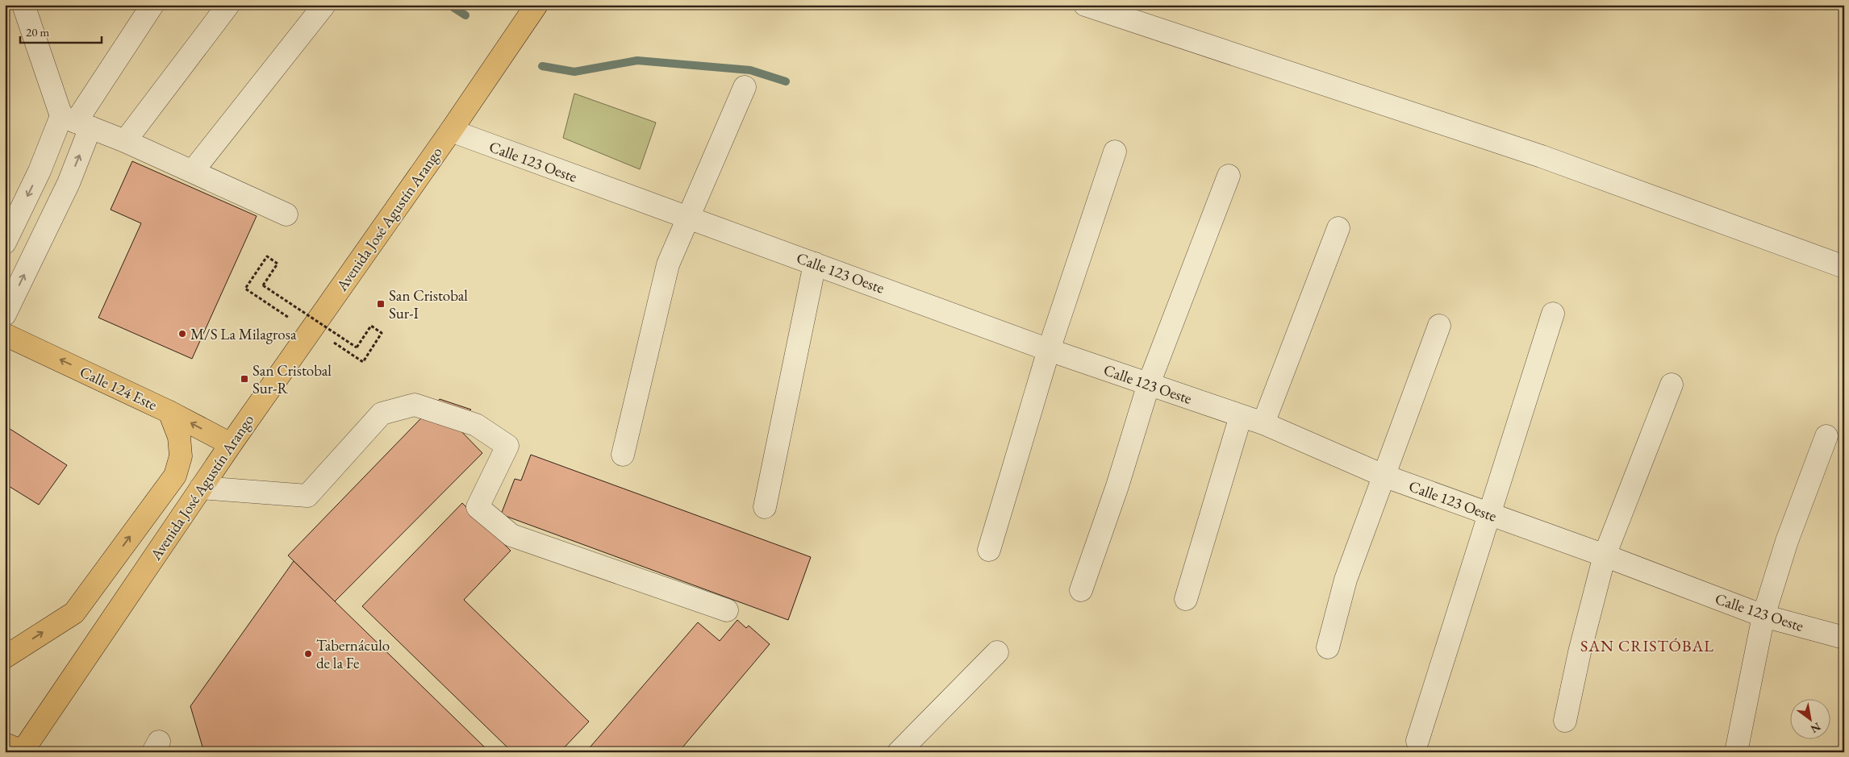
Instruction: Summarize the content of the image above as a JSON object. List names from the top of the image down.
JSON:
{
  "streets": {
    "main road": ["Avenida José Agustín Arango", "Calle 124 Este"],
    "street": ["Calle 123 Oeste"]
  },
  "crossings": [
    ["Calle 123 Oeste", "Avenida José Agustín Arango"],
    ["Avenida José Agustín Arango", "Calle 124 Este"]
  ],
  "one_way": ["Calle 124 Este"],
  "districts": ["SAN CRISTÓBAL"],
  "places": {
    "transit": ["San Cristobal Sur-I", "San Cristobal Sur-R"],
    "other": ["M/S La Milagrosa", "Tabernáculo de la Fe"]
  },
  "scale_bar": "20 m",
  "north": "bottom right"
}
